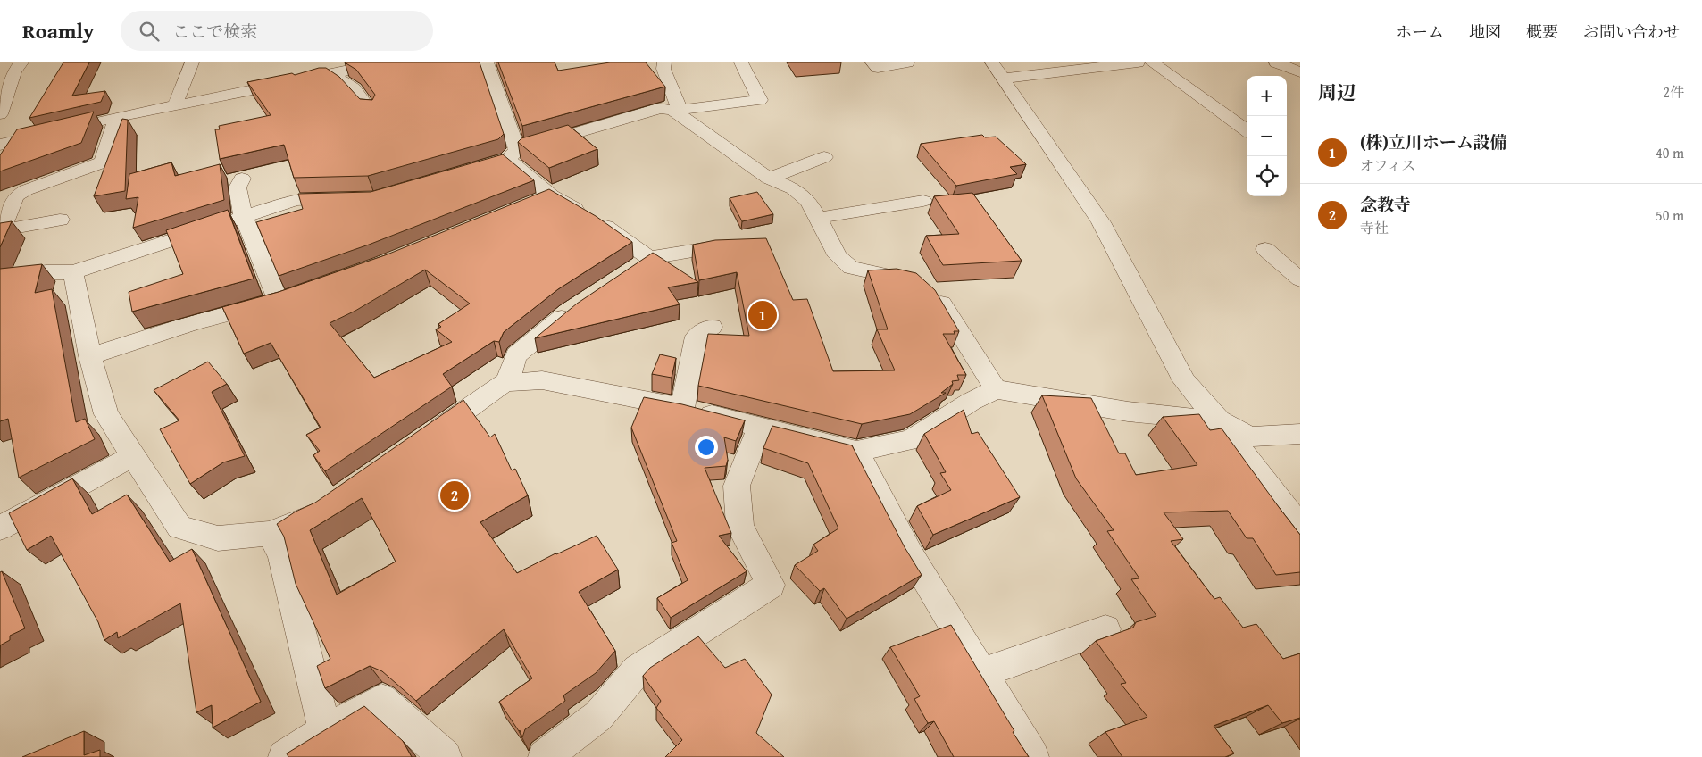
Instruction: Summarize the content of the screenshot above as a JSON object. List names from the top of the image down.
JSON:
{
  "page": {
    "header": "Roamly",
    "search": "ここで検索",
    "nav": [
      "ホーム",
      "地図",
      "概要",
      "お問い合わせ"
    ],
    "heading": ["周辺", "2件"],
    "map_buttons": ["+", "−"],
    "list": [
      {
        "mark": "1",
        "name": "(株)立川ホーム設備",
        "note": "オフィス",
        "value": "40 m"
      },
      {
        "mark": "2",
        "name": "念教寺",
        "note": "寺社",
        "value": "50 m"
      }
    ],
    "pins": ["1", "2"]
  }
}
